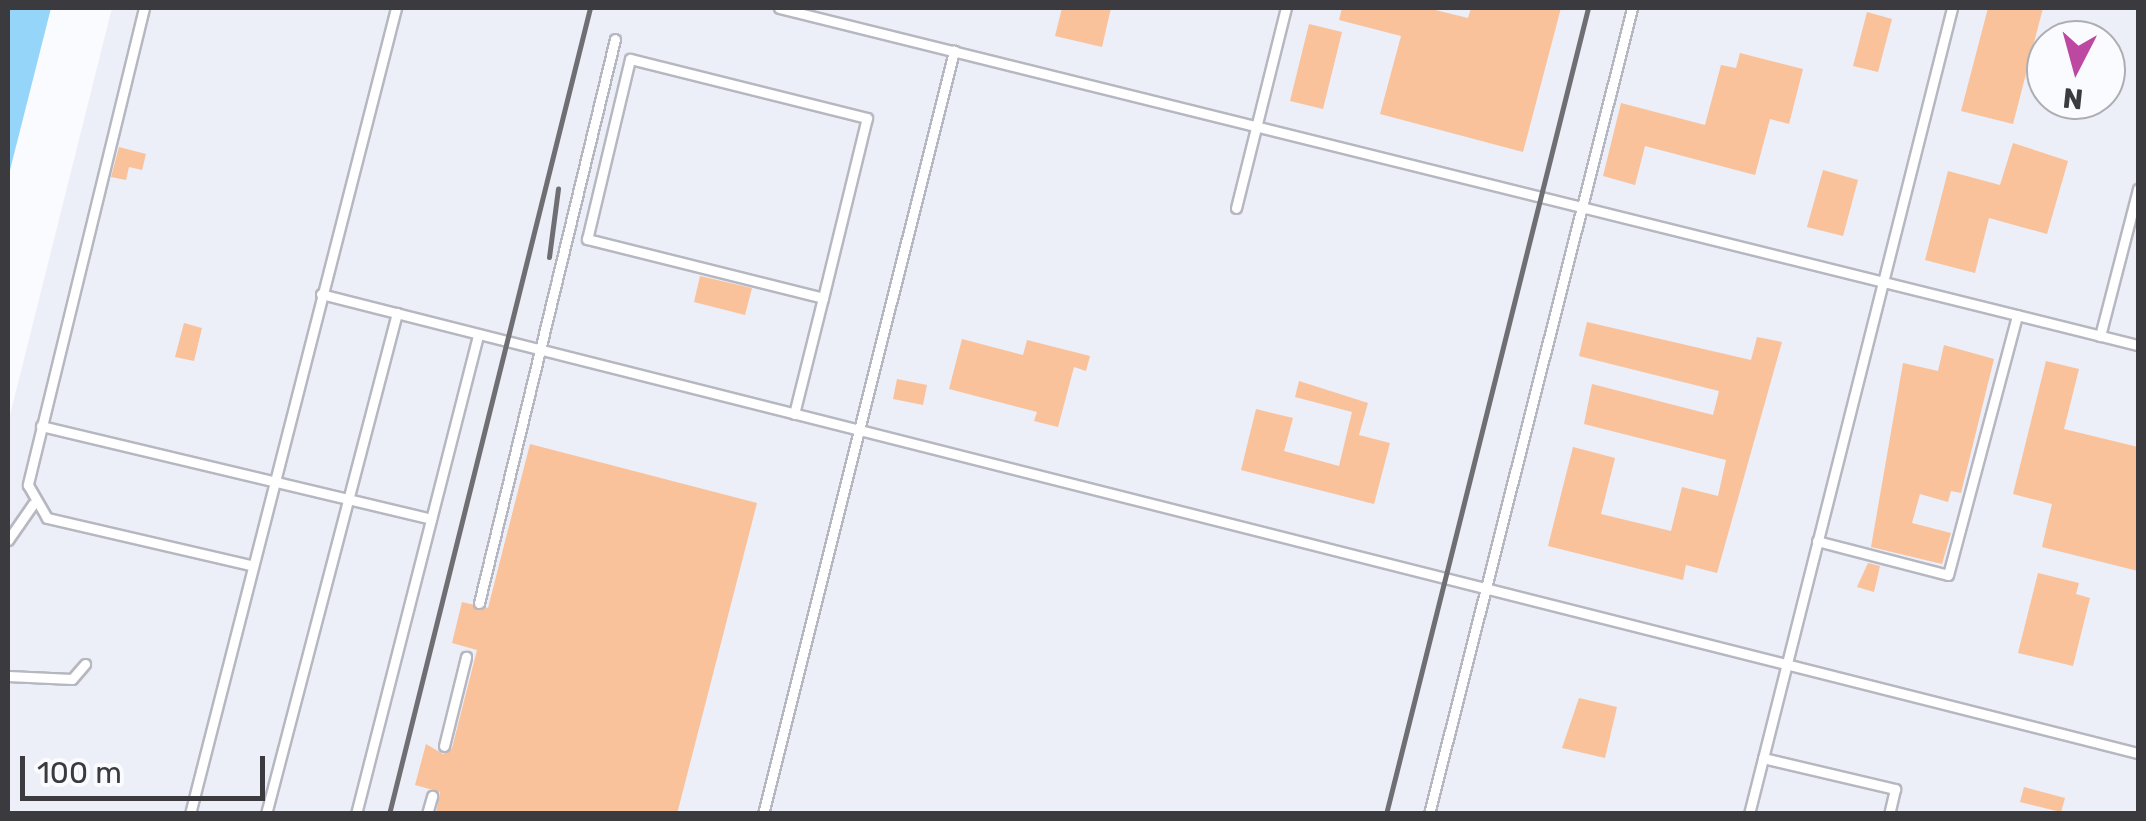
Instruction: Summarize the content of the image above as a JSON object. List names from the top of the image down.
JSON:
{
  "scale_bar": "100 m",
  "north": "bottom"
}
